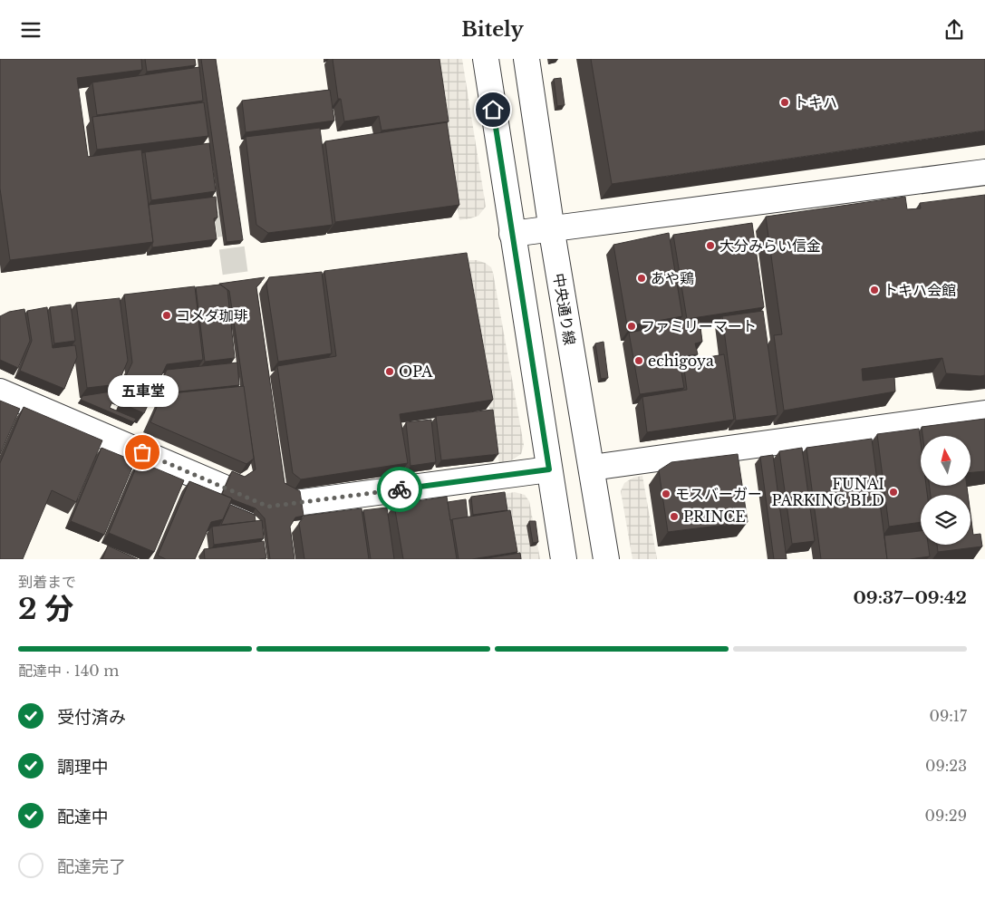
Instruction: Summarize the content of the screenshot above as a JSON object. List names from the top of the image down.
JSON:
{
  "streets": {
    "street": ["中央通り線"]
  },
  "places": [
    "トキハ",
    "大分みらい信金",
    "あや鶏",
    "トキハ会館",
    "コメダ珈琲",
    "ファミリーマート",
    "echigoya",
    "OPA",
    "五車堂",
    "FUNAI PARKING BLD",
    "モスバーガー",
    "PRINCE"
  ],
  "north": "top",
  "page": {
    "header": "Bitely",
    "bubble": "五車堂",
    "heading": ["2 分", "到着まで", "09:37–09:42"],
    "bar": "配達中 · 140 m",
    "list": [
      ["受付済み", "09:17"],
      ["調理中", "09:23"],
      ["配達中", "09:29"],
      "配達完了"
    ]
  }
}
